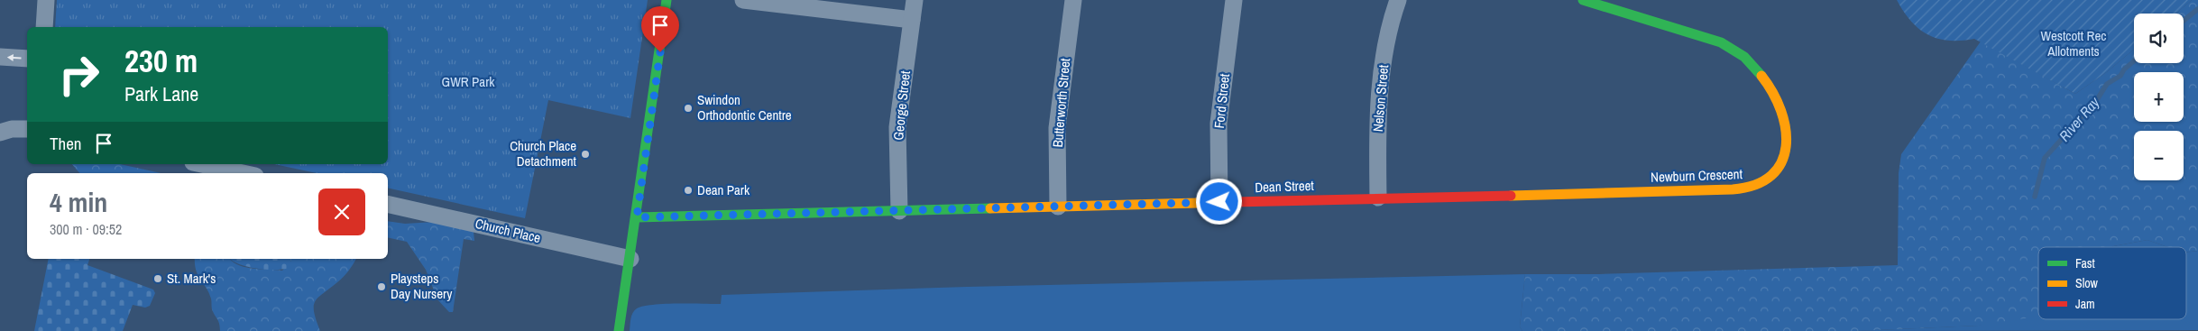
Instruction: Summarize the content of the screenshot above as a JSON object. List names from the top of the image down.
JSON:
{
  "streets": {
    "street": [
      "Nelson Street",
      "Ford Street",
      "Butterworth Street",
      "George Street",
      "Newburn Crescent",
      "Dean Street",
      "Church Place"
    ]
  },
  "crossings": [
    ["Nelson Street", "Dean Street"],
    ["Ford Street", "Dean Street"],
    ["Butterworth Street", "Dean Street"],
    ["George Street", "Dean Street"],
    ["Newburn Crescent", "Dean Street"]
  ],
  "water": ["River Ray"],
  "parks": ["Westcott Rec Allotments", "GWR Park"],
  "places": [
    "Swindon Orthodontic Centre",
    "Church Place Detachment",
    "Dean Park",
    "St. Mark's",
    "Playsteps Day Nursery"
  ],
  "legend": ["Fast", "Slow", "Jam"],
  "page": {
    "map_buttons": ["+", "−"],
    "turn": ["230 m", "Park Lane"],
    "then": "Then",
    "heading": ["4 min", "300 m · 09:52"]
  }
}
